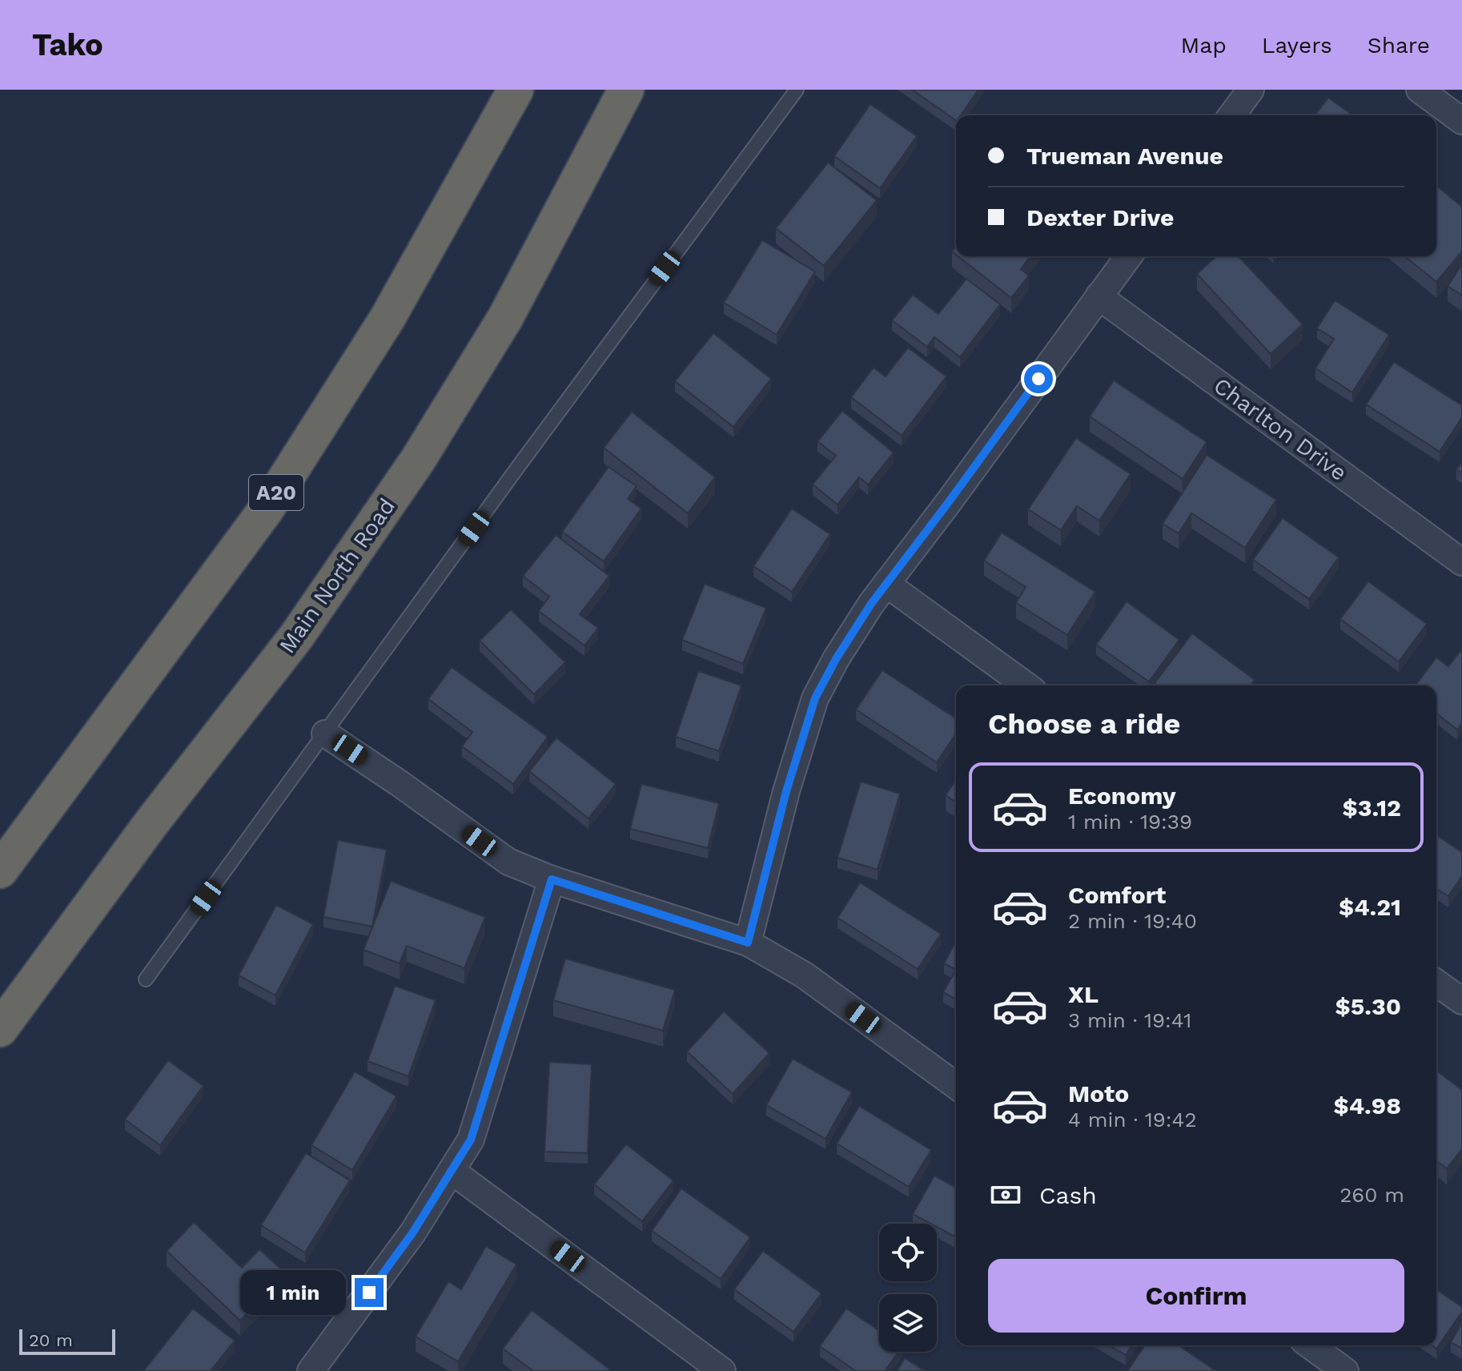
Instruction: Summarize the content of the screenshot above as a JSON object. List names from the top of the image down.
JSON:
{
  "streets": {
    "highway": ["A20", "Main North Road"],
    "street": ["Charlton Drive"]
  },
  "scale_bar": "20 m",
  "page": {
    "header": "Tako",
    "nav": ["Map", "Layers", "Share"],
    "banner": ["Trueman Avenue", "Dexter Drive"],
    "heading": "Choose a ride",
    "list": [
      {
        "name": "Economy",
        "note": "1 min · 19:39",
        "value": "$3.12"
      },
      {
        "name": "Comfort",
        "note": "2 min · 19:40",
        "value": "$4.21"
      },
      {
        "name": "XL",
        "note": "3 min · 19:41",
        "value": "$5.30"
      },
      {
        "name": "Moto",
        "note": "4 min · 19:42",
        "value": "$4.98"
      }
    ],
    "pay": ["Cash", "260 m"],
    "buttons": "Confirm",
    "bubble": "1 min",
    "scale": "20 m"
  }
}
